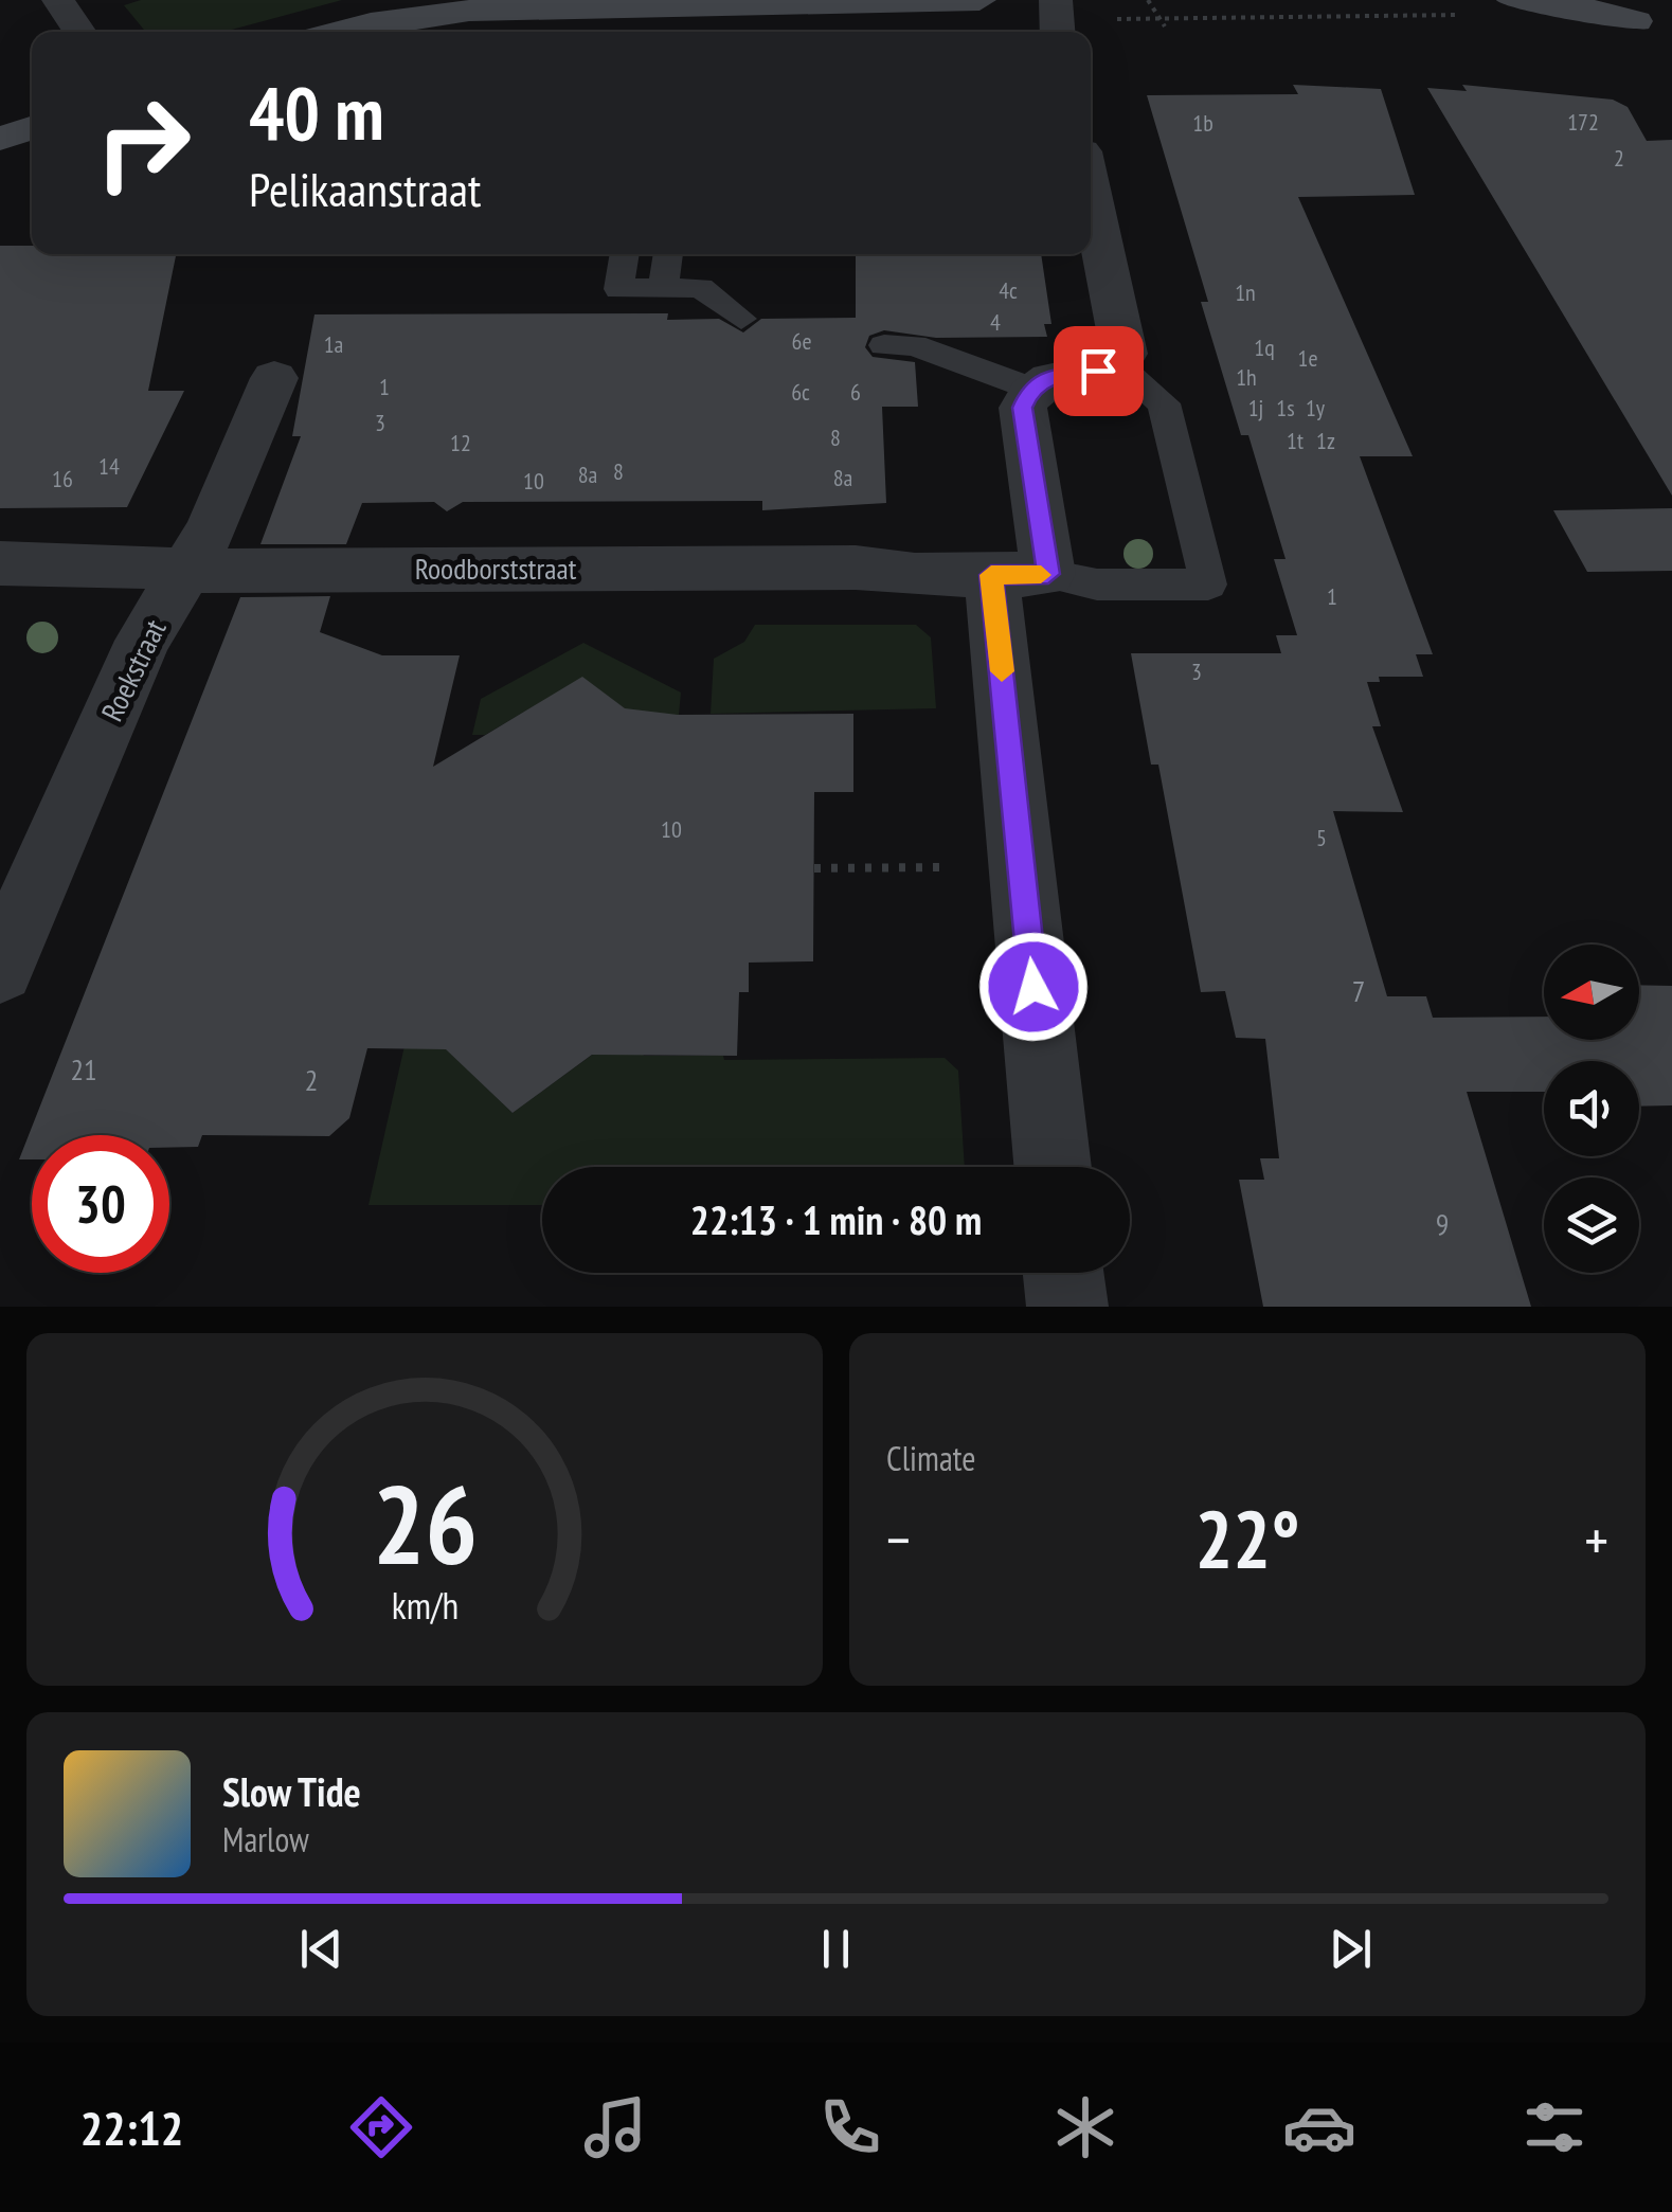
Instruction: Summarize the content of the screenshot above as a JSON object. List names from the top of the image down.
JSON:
{
  "streets": {
    "street": ["Roodborststraat", "Roekstraat"]
  },
  "crossings": [
    ["Roodborststraat", "Roekstraat"]
  ],
  "house_numbers": [
    "172",
    "1b",
    "2",
    "4c",
    "1n",
    "4",
    "6e",
    "1a",
    "1q",
    "1e",
    "1h",
    "1",
    "6c",
    "6",
    "1j",
    "1s",
    "1y",
    "3",
    "8",
    "1t",
    "1z",
    "12",
    "14",
    "8",
    "8a",
    "8a",
    "16",
    "10",
    "1",
    "3",
    "10",
    "5",
    "7",
    "21",
    "2",
    "9"
  ],
  "north": "left",
  "page": {
    "turn": ["40 m", "Pelikaanstraat"],
    "limit": "30",
    "trip": "22:13 · 1 min · 80 m",
    "tile": "Climate",
    "heat": ["−", "22°", "+"],
    "song": ["Slow Tide", "Marlow"],
    "tabs": "22:12",
    "gauge": ["26", "km/h"]
  }
}
